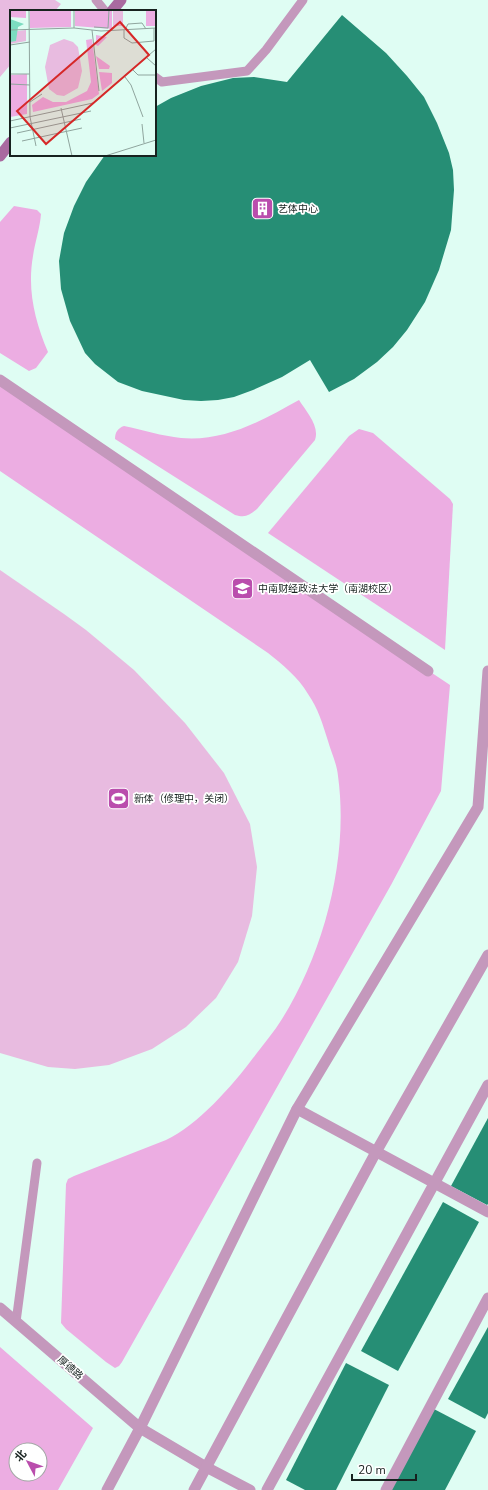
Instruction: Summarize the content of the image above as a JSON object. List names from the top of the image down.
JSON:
{
  "streets": {
    "street": ["厚德路"]
  },
  "places": {
    "building": ["艺体中心"],
    "school or university": ["中南财经政法大学（南湖校区）"],
    "sports": ["新体（修理中，关闭）"]
  },
  "scale_bar": "20 m",
  "north": "top left"
}
